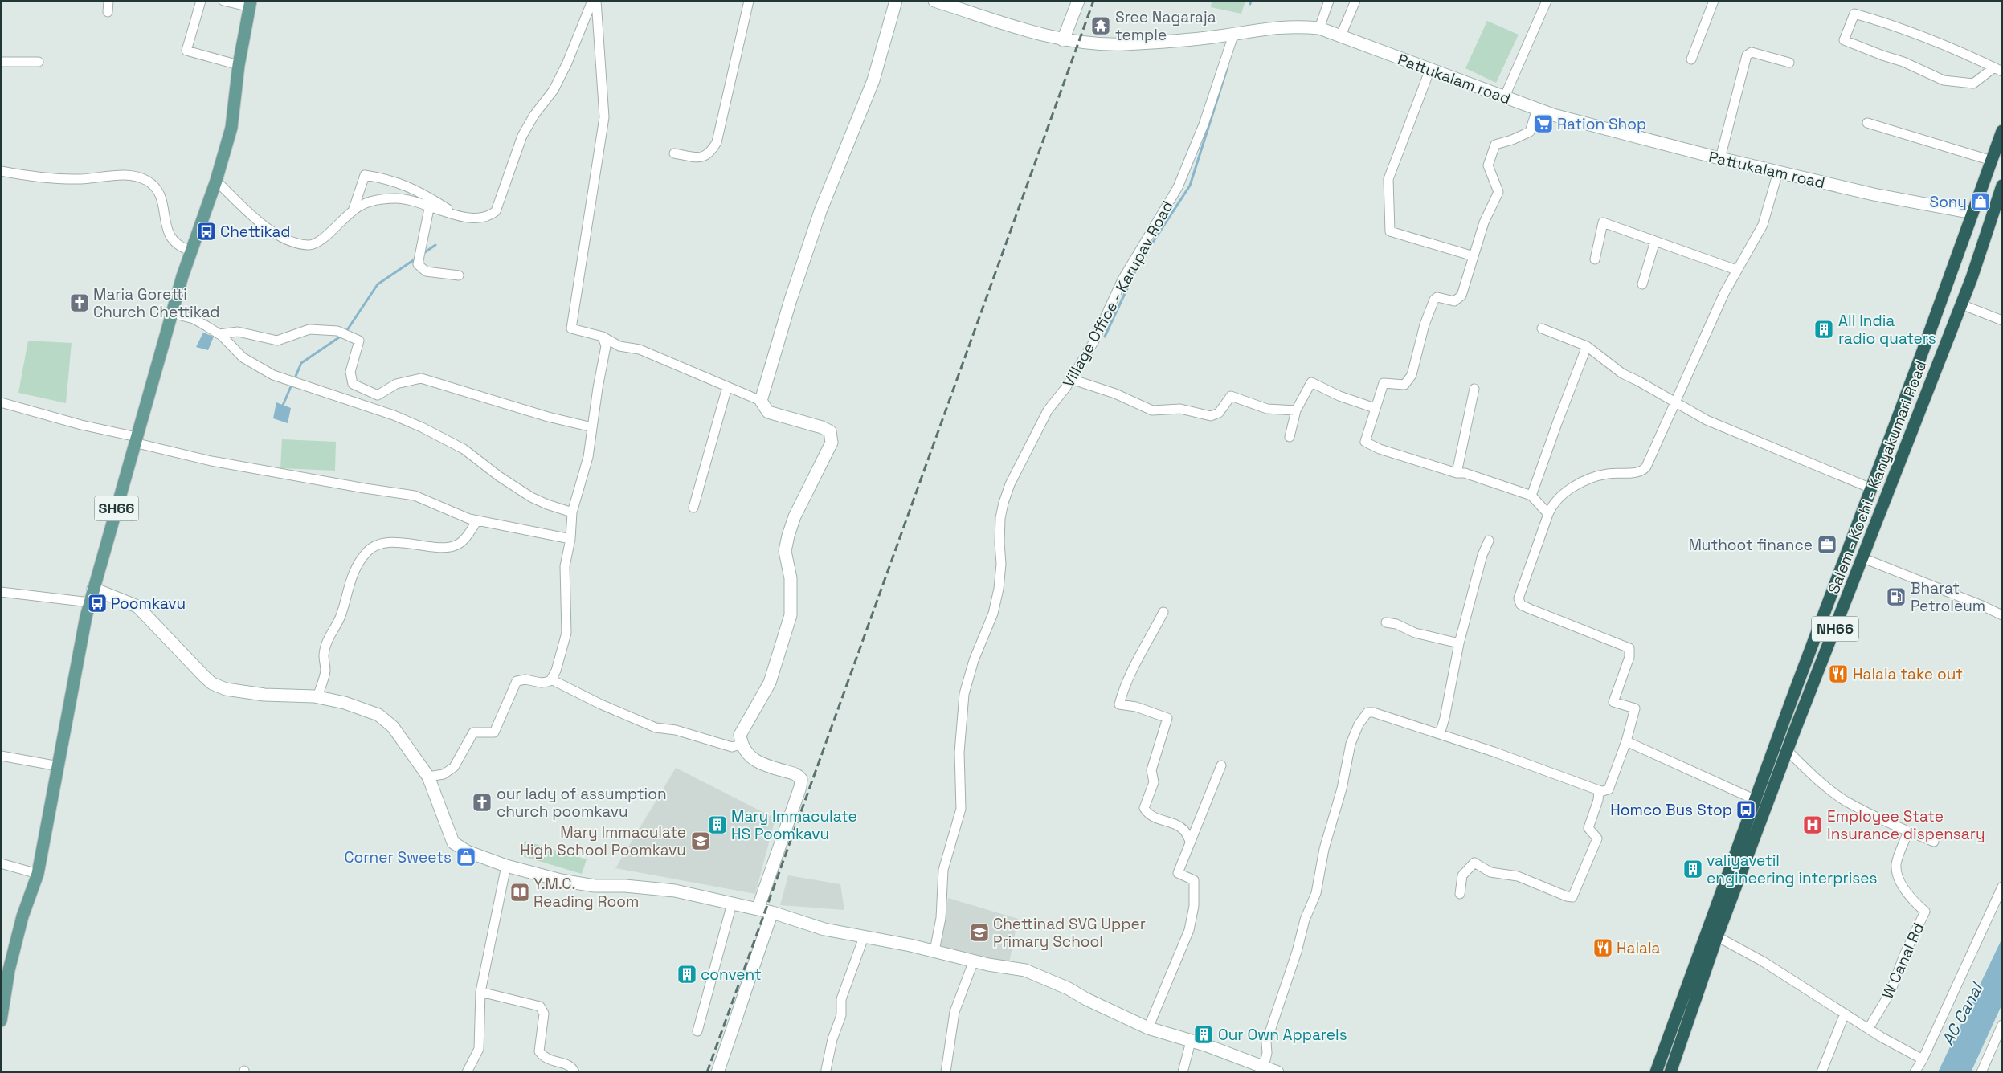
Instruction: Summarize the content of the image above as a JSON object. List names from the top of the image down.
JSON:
{
  "streets": {
    "highway": ["Salem - Kochi - Kanyakumari Road", "NH66"],
    "main road": ["SH66"],
    "street": ["Pattukalam road", "Village Office - Karupav Road", "W Canal Rd"]
  },
  "crossings": [
    ["Pattukalam road", "Village Office - Karupav Road"]
  ],
  "water": ["AC Canal"],
  "places": {
    "temple": ["Sree Nagaraja temple"],
    "supermarket": ["Ration Shop"],
    "shop": ["Sony", "Corner Sweets"],
    "bus stop": ["Chettikad", "Poomkavu", "Homco Bus Stop"],
    "church": ["Maria Goretti Church Chettikad", "our lady of assumption church poomkavu"],
    "building": [
      "All India radio quaters",
      "Mary Immaculate HS Poomkavu",
      "valiyavetil engineering interprises",
      "convent",
      "Our Own Apparels"
    ],
    "office": ["Muthoot finance"],
    "fuel station": ["Bharat Petroleum"],
    "restaurant": ["Halala take out", "Halala"],
    "hospital": ["Employee State Insurance dispensary"],
    "school or university": ["Mary Immaculate High School Poomkavu", "Chettinad SVG Upper Primary School"],
    "library": ["Y.M.C. Reading Room"]
  }
}
